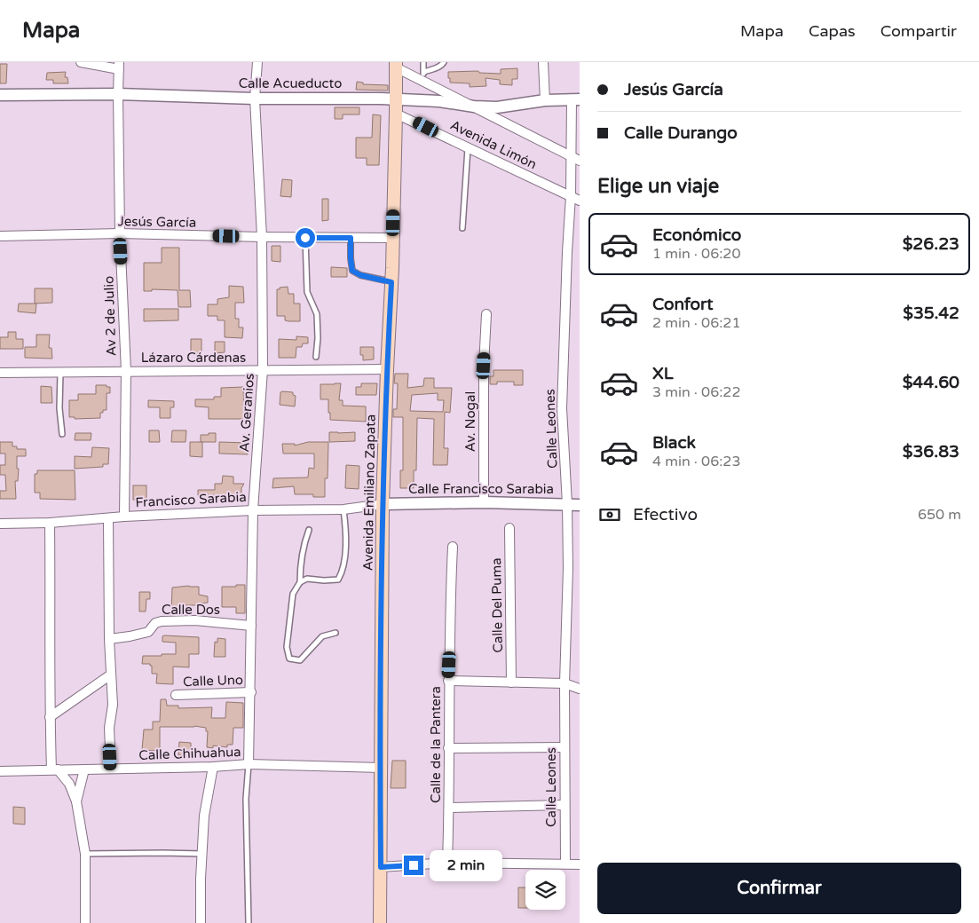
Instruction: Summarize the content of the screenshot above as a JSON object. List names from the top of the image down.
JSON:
{
  "streets": {
    "main road": ["Avenida Emiliano Zapata"],
    "street": [
      "Calle Acueducto",
      "Avenida Limón",
      "Jesús García",
      "Av 2 de Julio",
      "Lázaro Cárdenas",
      "Av. Geranios",
      "Av. Nogal",
      "Calle Leones",
      "Calle Francisco Sarabia",
      "Francisco Sarabia",
      "Calle Del Puma",
      "Calle Dos",
      "Calle Uno",
      "Calle de la Pantera",
      "Calle Chihuahua"
    ]
  },
  "crossings": [
    ["Calle Acueducto", "Av 2 de Julio"],
    ["Calle Acueducto", "Av. Geranios"],
    ["Calle Acueducto", "Calle Leones"],
    ["Calle Acueducto", "Avenida Emiliano Zapata"],
    ["Avenida Limón", "Calle Leones"],
    ["Avenida Limón", "Avenida Emiliano Zapata"],
    ["Jesús García", "Av 2 de Julio"],
    ["Jesús García", "Av. Geranios"],
    ["Jesús García", "Avenida Emiliano Zapata"],
    ["Av 2 de Julio", "Lázaro Cárdenas"],
    ["Av 2 de Julio", "Francisco Sarabia"],
    ["Lázaro Cárdenas", "Av. Geranios"],
    ["Lázaro Cárdenas", "Avenida Emiliano Zapata"],
    ["Av. Geranios", "Francisco Sarabia"],
    ["Av. Geranios", "Calle Dos"],
    ["Av. Geranios", "Calle Uno"],
    ["Av. Geranios", "Calle Chihuahua"],
    ["Av. Nogal", "Calle Francisco Sarabia"],
    ["Calle Leones", "Calle Francisco Sarabia"],
    ["Calle Francisco Sarabia", "Avenida Emiliano Zapata"],
    ["Calle Francisco Sarabia", "Francisco Sarabia"],
    ["Avenida Emiliano Zapata", "Francisco Sarabia"],
    ["Avenida Emiliano Zapata", "Calle Chihuahua"]
  ],
  "page": {
    "header": "Mapa",
    "nav": ["Mapa", "Capas", "Compartir"],
    "banner": ["Jesús García", "Calle Durango"],
    "heading": "Elige un viaje",
    "list": [
      {
        "name": "Económico",
        "note": "1 min · 06:20",
        "value": "$26.23"
      },
      {
        "name": "Confort",
        "note": "2 min · 06:21",
        "value": "$35.42"
      },
      {
        "name": "XL",
        "note": "3 min · 06:22",
        "value": "$44.60"
      },
      {
        "name": "Black",
        "note": "4 min · 06:23",
        "value": "$36.83"
      }
    ],
    "pay": ["Efectivo", "650 m"],
    "bubble": "2 min",
    "buttons": "Confirmar"
  }
}
